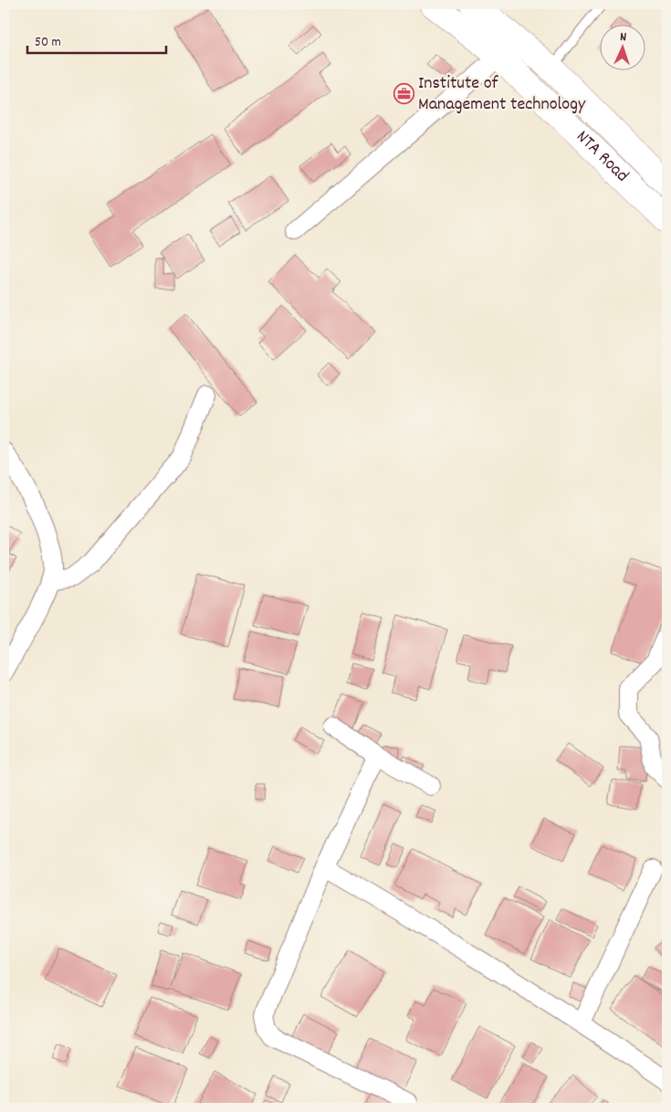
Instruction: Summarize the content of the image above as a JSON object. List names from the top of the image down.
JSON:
{
  "streets": {
    "main road": ["NTA Road"]
  },
  "places": {
    "office": ["Institute of Management technology"]
  },
  "scale_bar": "50 m",
  "north": "top"
}
